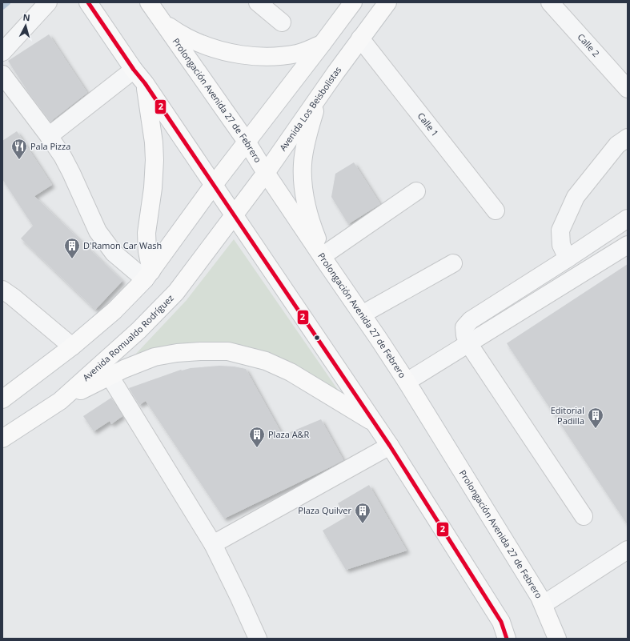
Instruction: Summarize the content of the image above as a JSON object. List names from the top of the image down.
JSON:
{
  "streets": {
    "main road": ["Prolongación Avenida 27 de Febrero", "Avenida Los Beisbolistas", "Avenida Romualdo Rodríguez"],
    "street": ["Calle 2", "Calle 1"]
  },
  "crossings": [
    ["Prolongación Avenida 27 de Febrero", "Avenida Los Beisbolistas"],
    ["Avenida Los Beisbolistas", "Calle 1"],
    ["Avenida Los Beisbolistas", "Avenida Romualdo Rodríguez"]
  ],
  "places": {
    "restaurant": ["Pala Pizza"],
    "building": [
      "D'Ramon Car Wash",
      "Editorial Padilla",
      "Plaza A&R",
      "Plaza Quilver"
    ]
  },
  "lines": ["transit line 2"],
  "north": "top"
}
